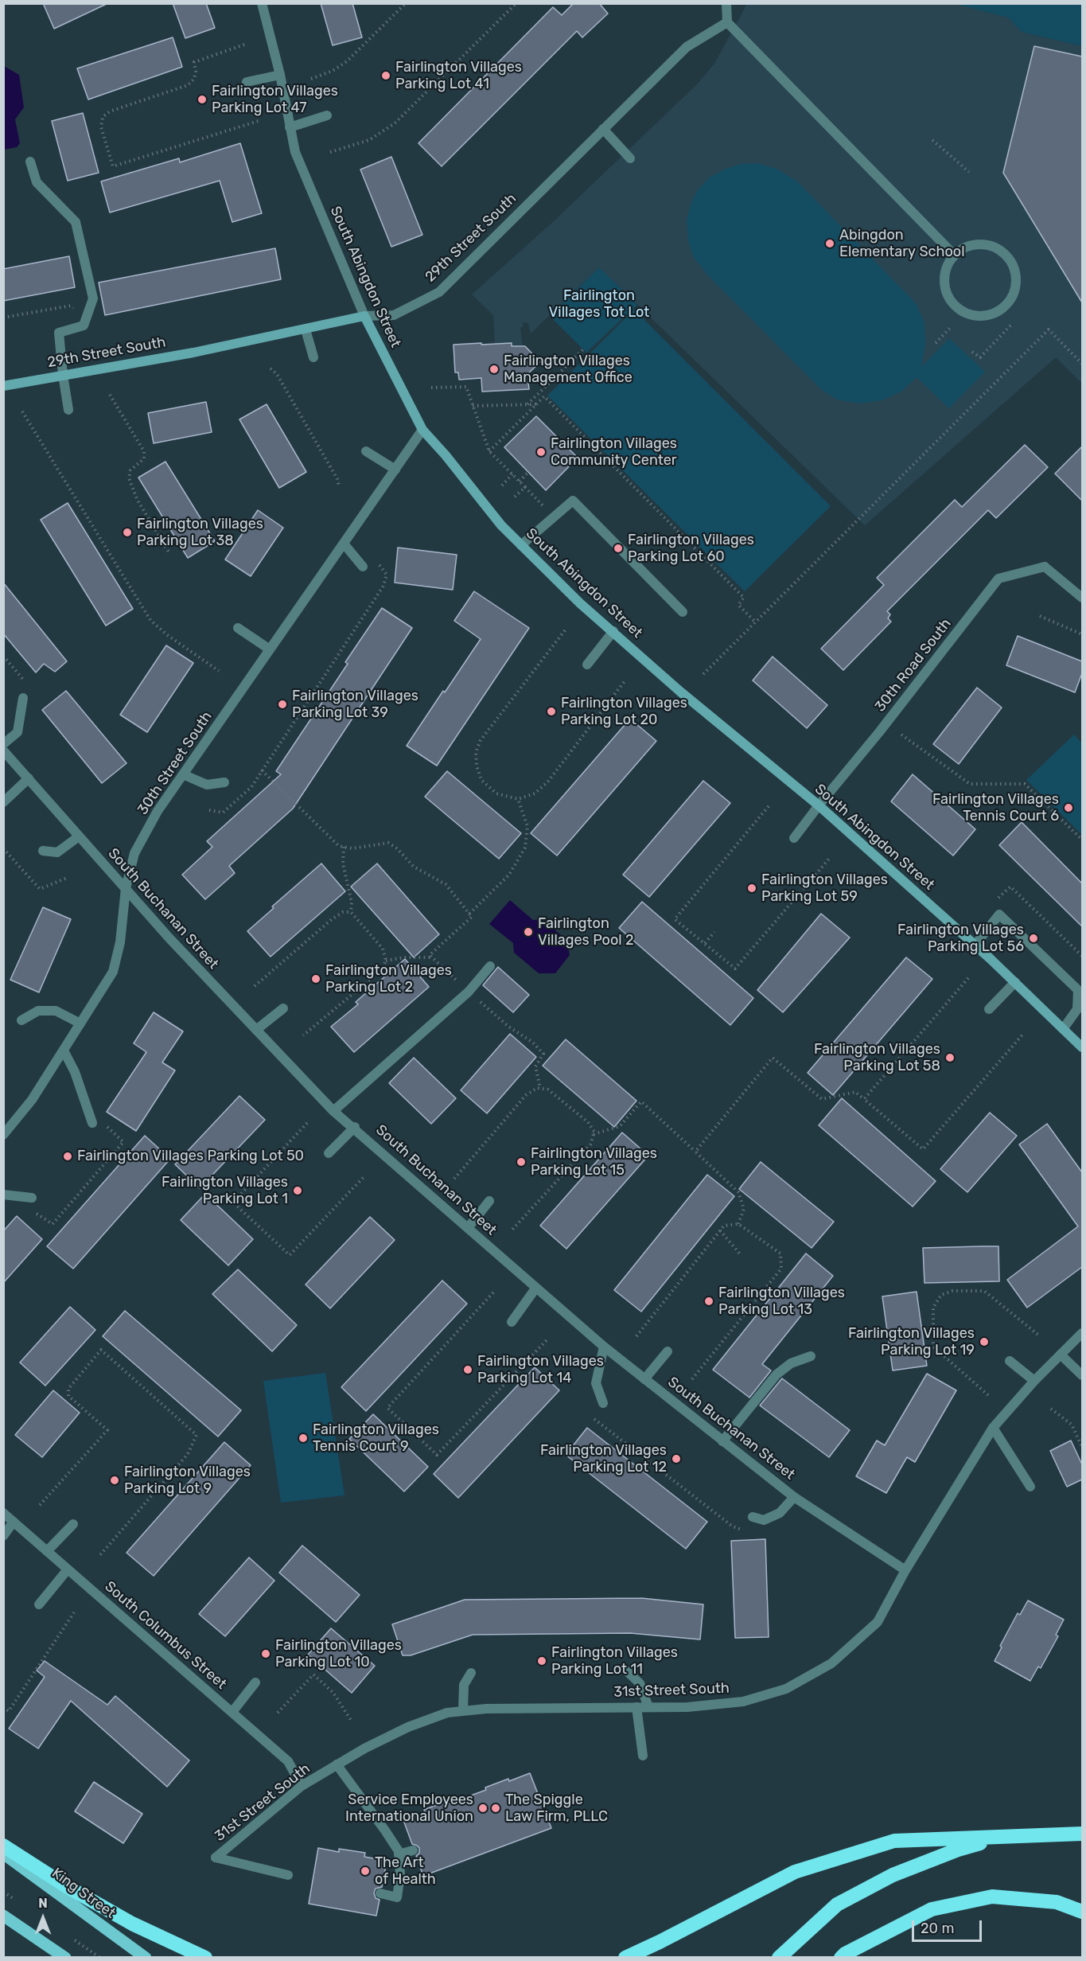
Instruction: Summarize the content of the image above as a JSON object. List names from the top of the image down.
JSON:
{
  "streets": {
    "main road": ["King Street"],
    "street": [
      "29th Street South",
      "South Abingdon Street",
      "30th Road South",
      "30th Street South",
      "South Buchanan Street",
      "South Columbus Street",
      "31st Street South"
    ]
  },
  "crossings": [
    ["29th Street South", "South Abingdon Street"],
    ["South Abingdon Street", "30th Road South"],
    ["South Abingdon Street", "30th Street South"],
    ["30th Street South", "South Buchanan Street"],
    ["South Buchanan Street", "31st Street South"],
    ["South Columbus Street", "31st Street South"]
  ],
  "parks": ["Fairlington Villages Tot Lot"],
  "places": [
    "Fairlington Villages Parking Lot 41",
    "Fairlington Villages Parking Lot 47",
    "Abingdon Elementary School",
    "Fairlington Villages Management Office",
    "Fairlington Villages Community Center",
    "Fairlington Villages Parking Lot 38",
    "Fairlington Villages Parking Lot 60",
    "Fairlington Villages Parking Lot 39",
    "Fairlington Villages Parking Lot 20",
    "Fairlington Villages Tennis Court 6",
    "Fairlington Villages Parking Lot 59",
    "Fairlington Villages Pool 2",
    "Fairlington Villages Parking Lot 56",
    "Fairlington Villages Parking Lot 2",
    "Fairlington Villages Parking Lot 58",
    "Fairlington Villages Parking Lot 50",
    "Fairlington Villages Parking Lot 15",
    "Fairlington Villages Parking Lot 1",
    "Fairlington Villages Parking Lot 13",
    "Fairlington Villages Parking Lot 19",
    "Fairlington Villages Parking Lot 14",
    "Fairlington Villages Tennis Court 9",
    "Fairlington Villages Parking Lot 12",
    "Fairlington Villages Parking Lot 9",
    "Fairlington Villages Parking Lot 10",
    "Fairlington Villages Parking Lot 11",
    "Service Employees International Union",
    "The Spiggle Law Firm, PLLC",
    "The Art of Health"
  ],
  "scale_bar": "20 m",
  "north": "top"
}
